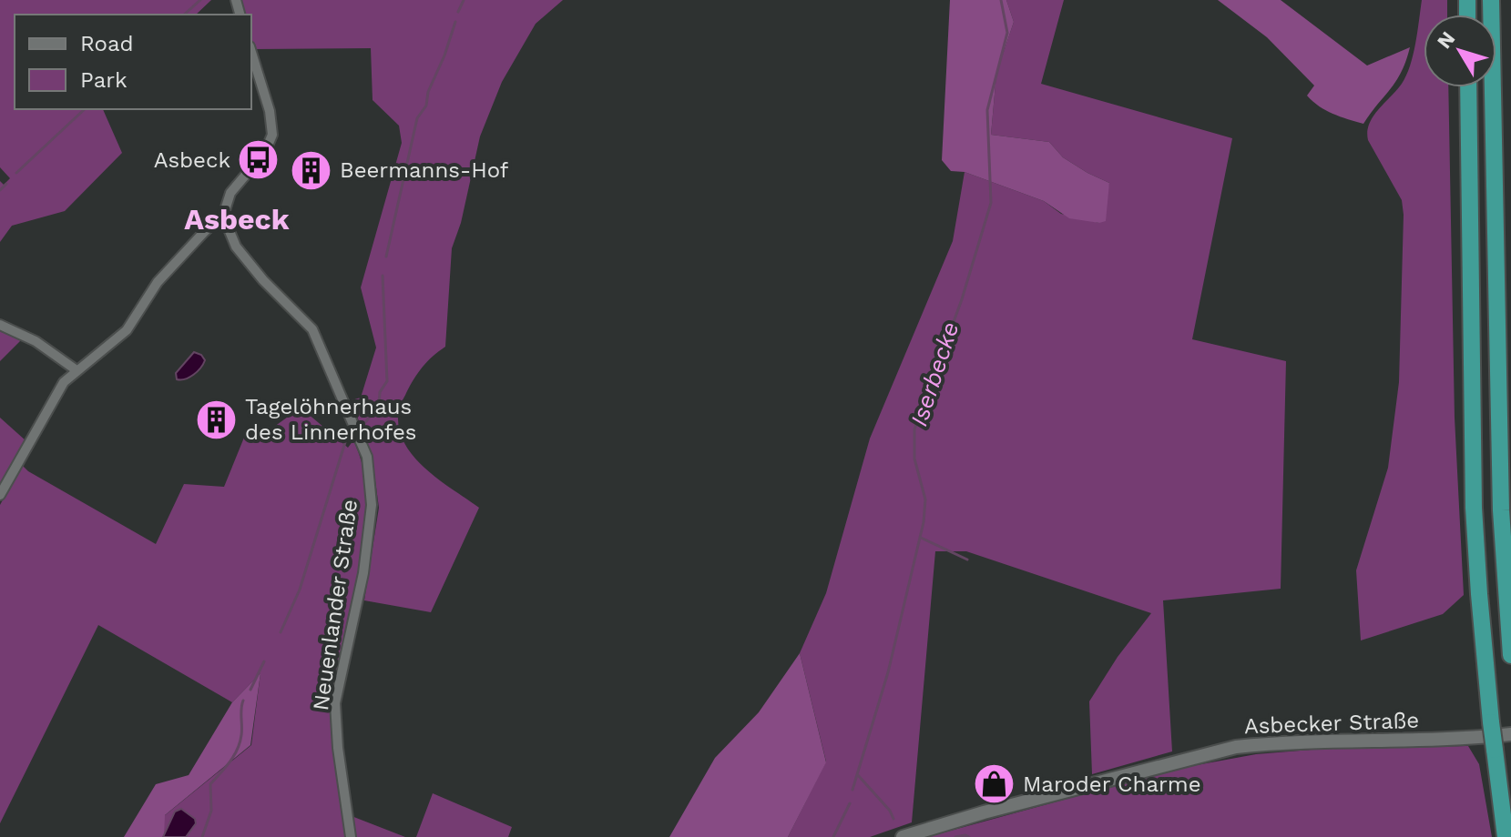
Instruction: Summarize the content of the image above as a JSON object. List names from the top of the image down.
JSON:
{
  "streets": {
    "main road": ["Asbecker Straße"],
    "street": ["Neuenlander Straße"]
  },
  "districts": ["Asbeck"],
  "water": ["Iserbecke"],
  "places": {
    "bus stop": ["Asbeck"],
    "building": ["Beermanns-Hof", "Tagelöhnerhaus des Linnerhofes"],
    "shop": ["Maroder Charme"]
  },
  "legend": ["Road", "Park"],
  "north": "top left"
}
